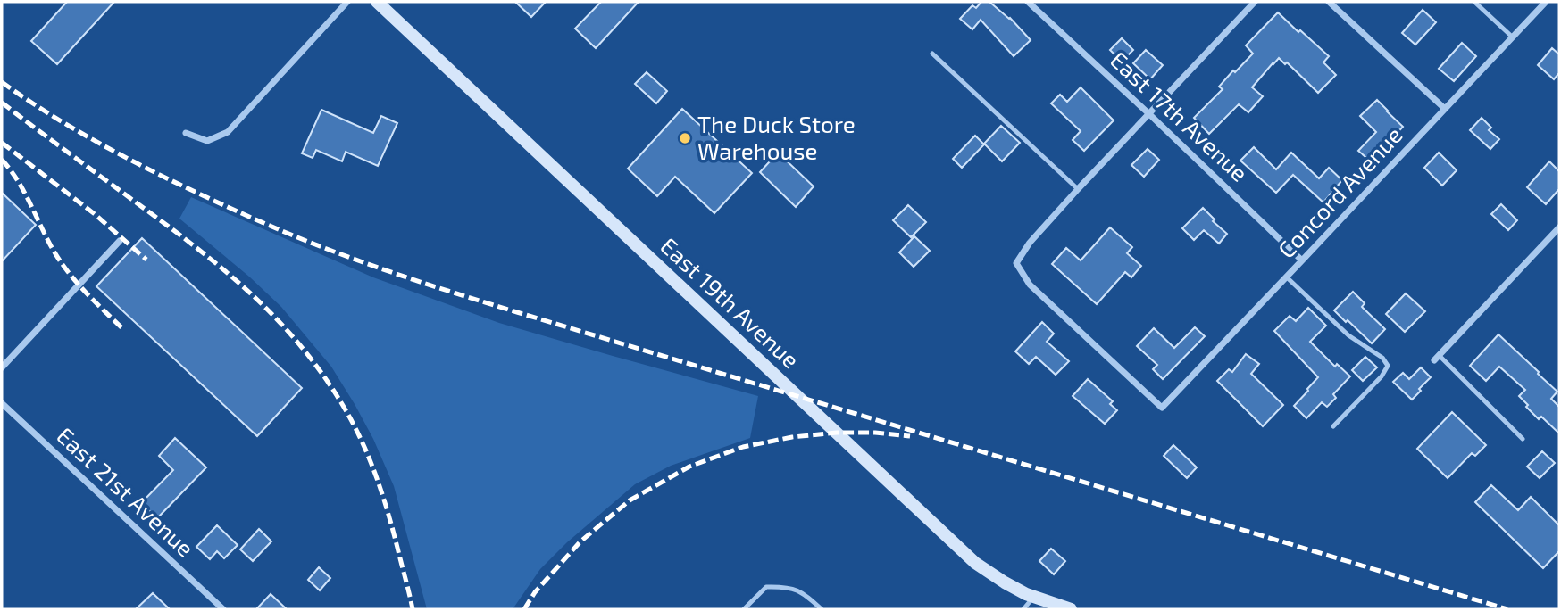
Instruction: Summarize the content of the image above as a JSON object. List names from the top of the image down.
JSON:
{
  "streets": {
    "street": [
      "East 17th Avenue",
      "Concord Avenue",
      "East 19th Avenue",
      "East 21st Avenue"
    ]
  },
  "crossings": [
    ["East 17th Avenue", "Concord Avenue"]
  ],
  "places": ["The Duck Store Warehouse"]
}
